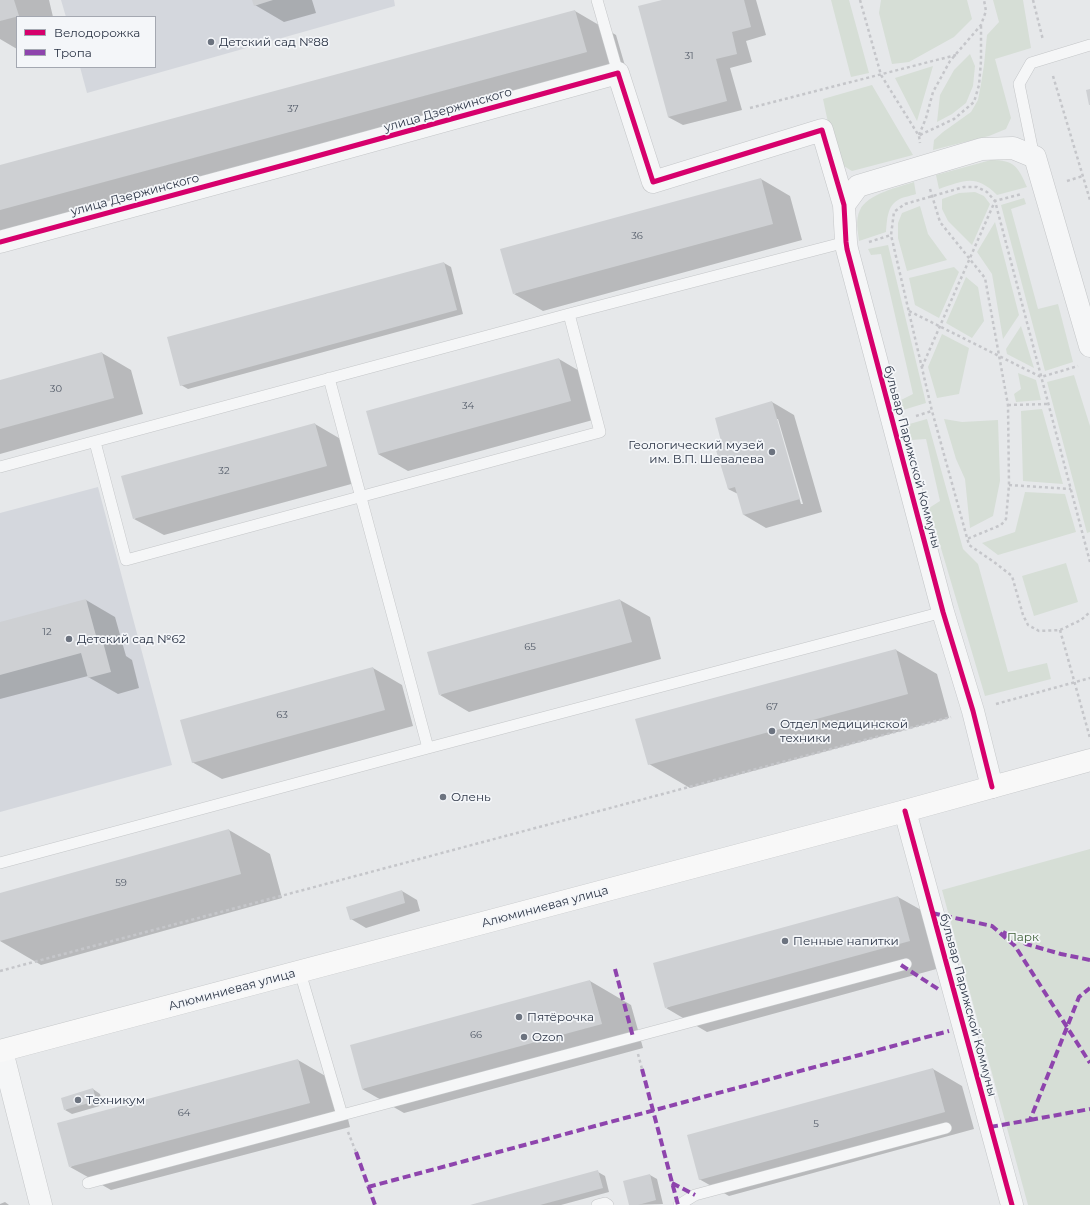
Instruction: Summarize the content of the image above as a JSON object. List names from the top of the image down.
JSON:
{
  "streets": {
    "main road": ["Алюминиевая улица"],
    "street": ["улица Дзержинского", "бульвар Парижской Коммуны"]
  },
  "crossings": [
    ["улица Дзержинского", "бульвар Парижской Коммуны"],
    ["бульвар Парижской Коммуны", "Алюминиевая улица"]
  ],
  "parks": ["Парк"],
  "places": [
    "Детский сад №88",
    "Геологический музей им. В.П. Шевалева",
    "Детский сад №62",
    "Отдел медицинской техники",
    "Олень",
    "Пенные напитки",
    "Пятёрочка",
    "Ozon",
    "Техникум"
  ],
  "house_numbers": [
    "31",
    "37",
    "36",
    "30",
    "34",
    "32",
    "12",
    "65",
    "67",
    "63",
    "59",
    "66",
    "64",
    "5"
  ],
  "legend": ["Велодорожка", "Тропа"]
}
